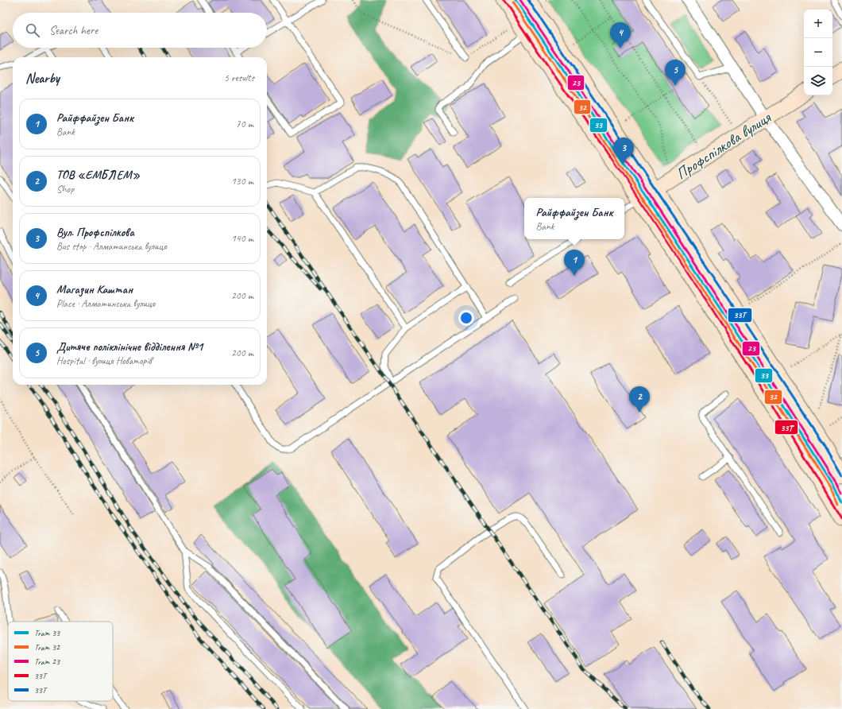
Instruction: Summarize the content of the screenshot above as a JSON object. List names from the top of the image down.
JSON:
{
  "streets": {
    "street": ["Профспілкова вулиця"]
  },
  "lines": [
    "tram line 33",
    "tram line 23",
    "transit line 33T",
    "transit line 33Т",
    "tram line 32"
  ],
  "legend": [
    "Tram 33",
    "Tram 32",
    "Tram 23",
    "33T",
    "33Т"
  ],
  "page": {
    "map_buttons": ["+", "−"],
    "search": "Search here",
    "pins": [
      "4",
      "5",
      "3",
      "1",
      "2"
    ],
    "heading": ["Nearby", "5 results"],
    "list": [
      {
        "mark": "1",
        "name": "Райффайзен Банк",
        "note": "Bank",
        "value": "70 m"
      },
      {
        "mark": "2",
        "name": "ТОВ «ЕМБЛЕМ»",
        "note": "Shop",
        "value": "130 m"
      },
      {
        "mark": "3",
        "name": "Вул. Профспілкова",
        "note": "Bus stop · Алматинська вулиця",
        "value": "140 m"
      },
      {
        "mark": "4",
        "name": "Магазин Каштан",
        "note": "Place · Алматинська вулиця",
        "value": "200 m"
      },
      {
        "mark": "5",
        "name": "Дитяче поліклінічне відділення №1",
        "note": "Hospital · вулиця Новаторів",
        "value": "200 m"
      }
    ],
    "popup": ["Райффайзен Банк", "Bank"]
  }
}
